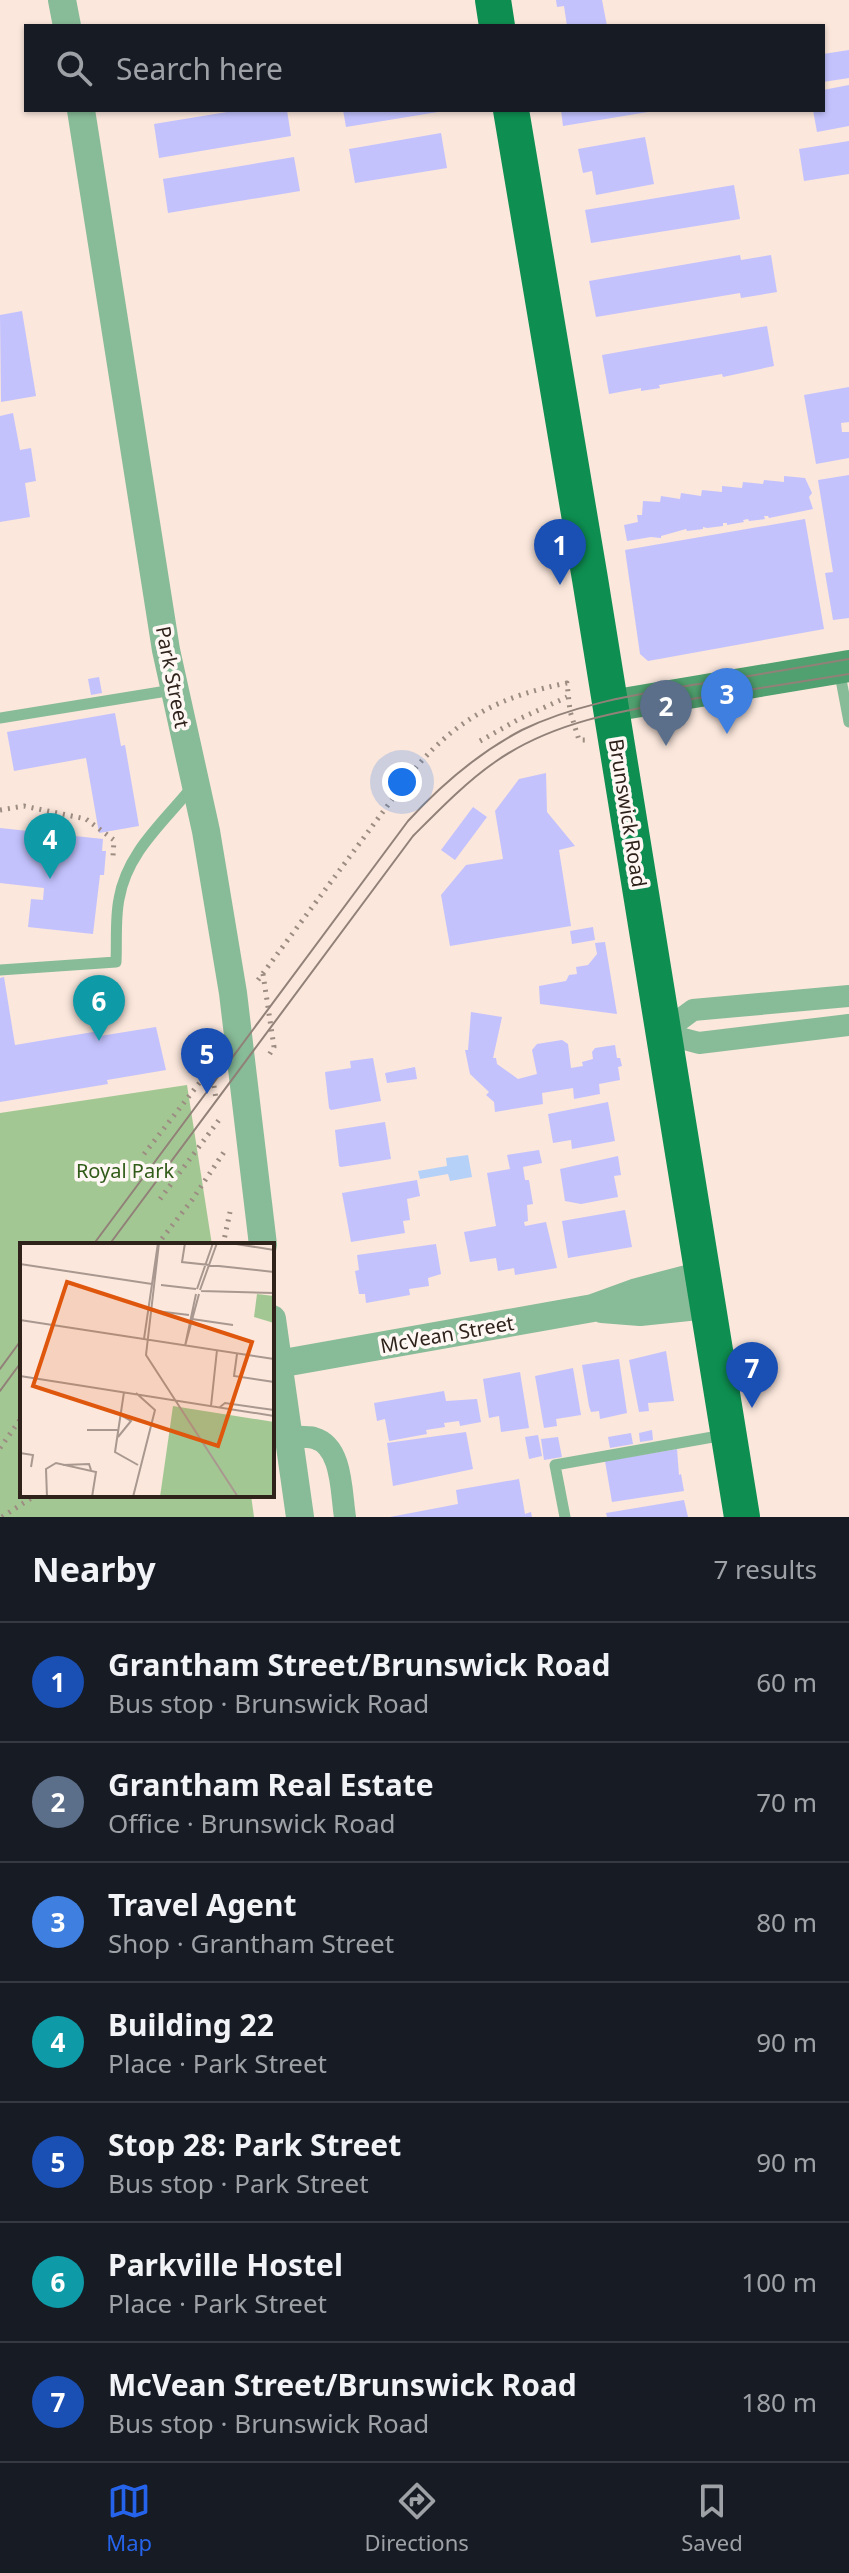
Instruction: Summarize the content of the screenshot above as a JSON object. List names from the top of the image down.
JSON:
{
  "streets": {
    "main road": ["Brunswick Road"],
    "street": ["Park Street", "McVean Street"]
  },
  "crossings": [
    ["Brunswick Road", "McVean Street"]
  ],
  "parks": ["Royal Park"],
  "page": {
    "search": "Search here",
    "pins": [
      "1",
      "3",
      "2",
      "4",
      "6",
      "5",
      "7"
    ],
    "heading": ["Nearby", "7 results"],
    "list": [
      {
        "mark": "1",
        "name": "Grantham Street/Brunswick Road",
        "note": "Bus stop · Brunswick Road",
        "value": "60 m"
      },
      {
        "mark": "2",
        "name": "Grantham Real Estate",
        "note": "Office · Brunswick Road",
        "value": "70 m"
      },
      {
        "mark": "3",
        "name": "Travel Agent",
        "note": "Shop · Grantham Street",
        "value": "80 m"
      },
      {
        "mark": "4",
        "name": "Building 22",
        "note": "Place · Park Street",
        "value": "90 m"
      },
      {
        "mark": "5",
        "name": "Stop 28: Park Street",
        "note": "Bus stop · Park Street",
        "value": "90 m"
      },
      {
        "mark": "6",
        "name": "Parkville Hostel",
        "note": "Place · Park Street",
        "value": "100 m"
      },
      {
        "mark": "7",
        "name": "McVean Street/Brunswick Road",
        "note": "Bus stop · Brunswick Road",
        "value": "180 m"
      }
    ],
    "nav": ["Map", "Directions", "Saved"]
  }
}
